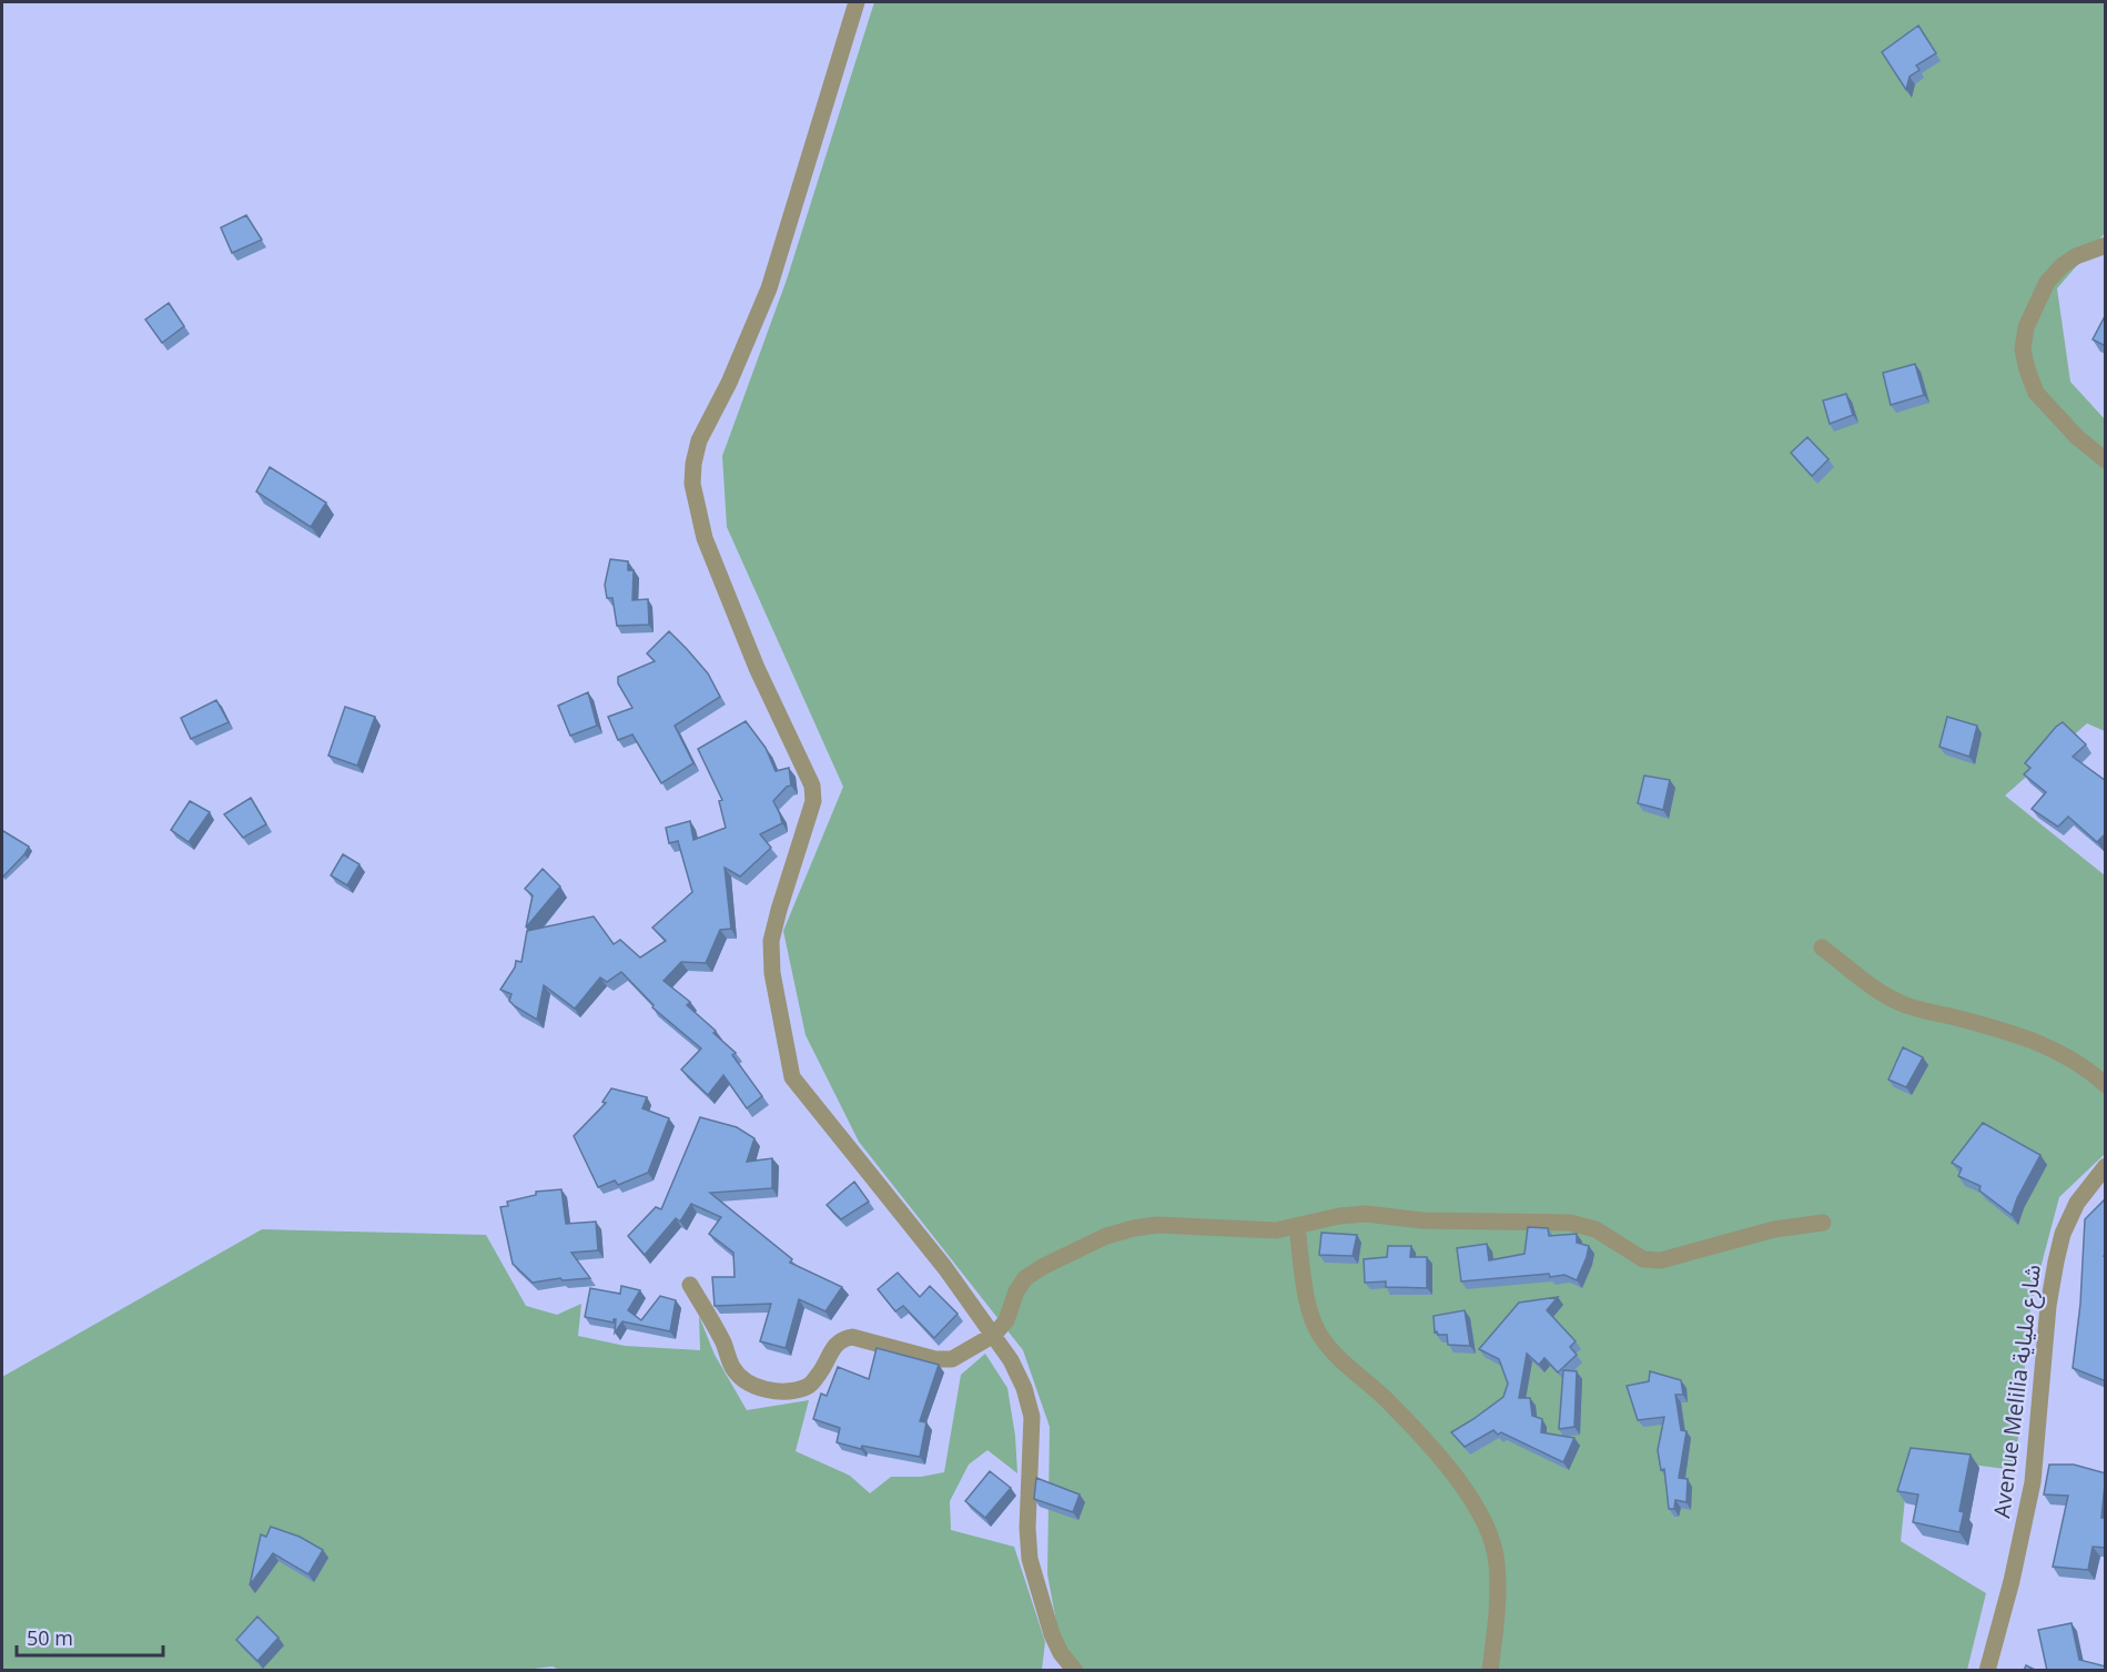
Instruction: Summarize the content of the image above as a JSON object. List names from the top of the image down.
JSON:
{
  "streets": {
    "street": ["Avenue Melilia شارع ملياية"]
  },
  "scale_bar": "50 m"
}
